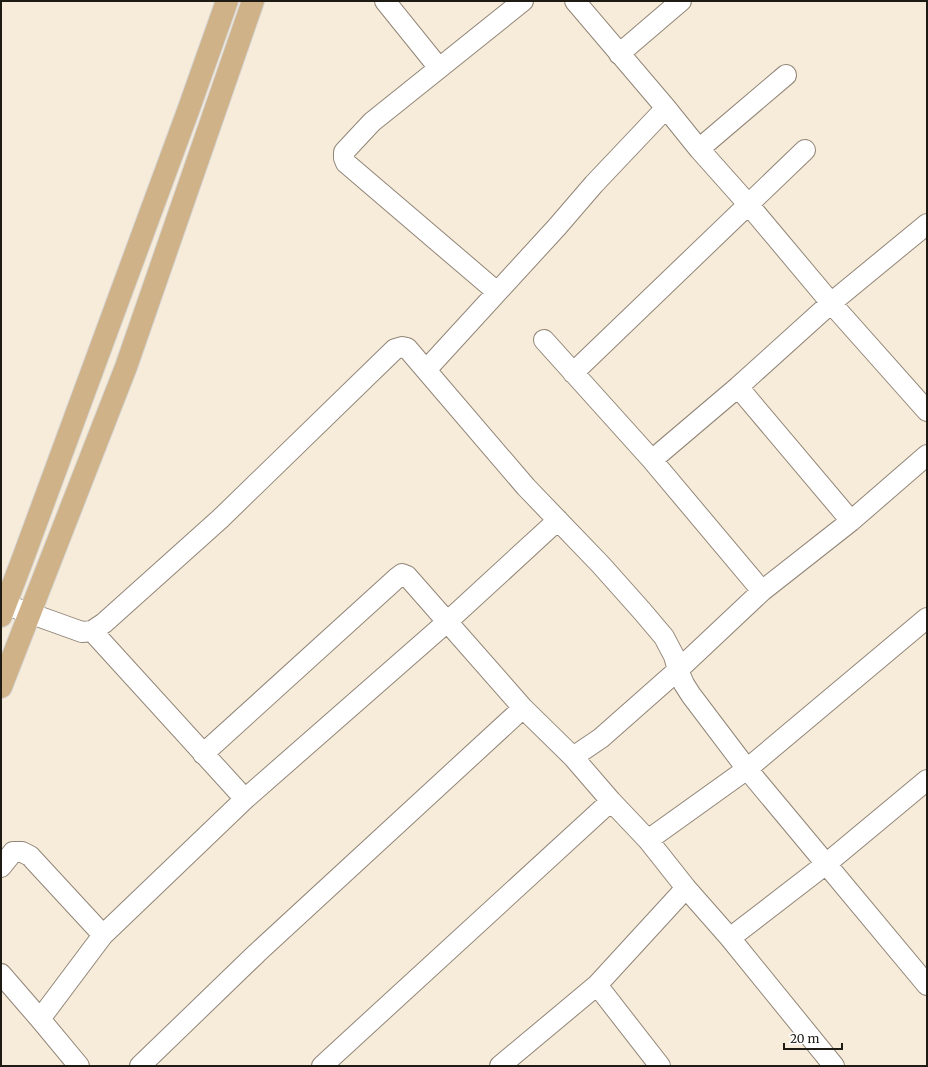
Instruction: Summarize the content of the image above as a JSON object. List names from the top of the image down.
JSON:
{
  "scale_bar": "20 m"
}
